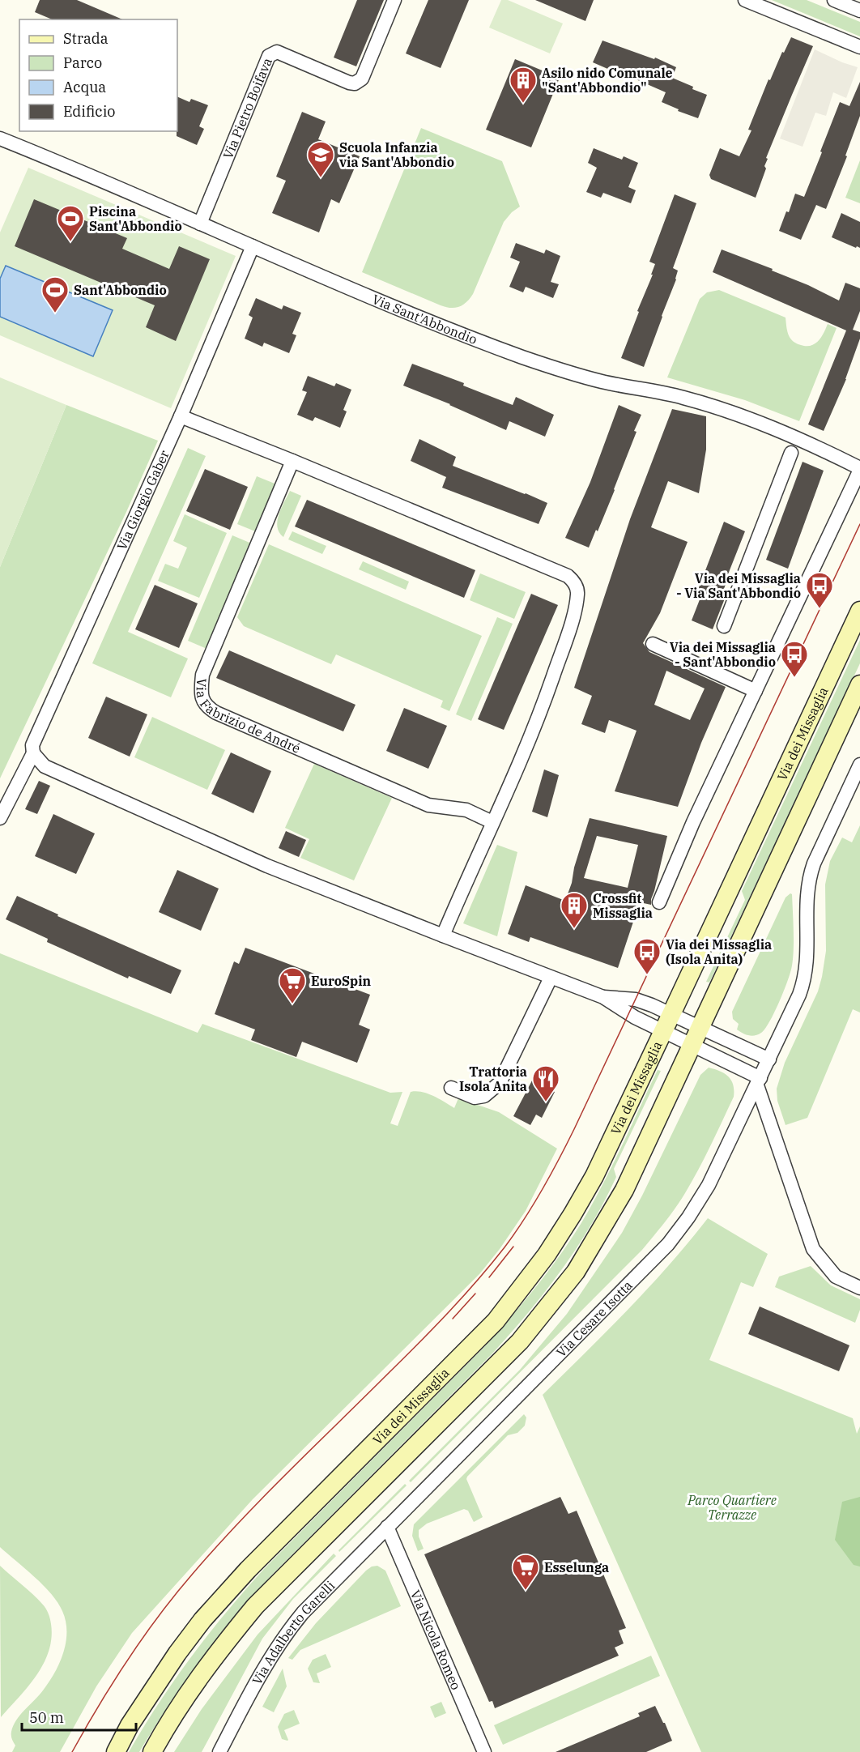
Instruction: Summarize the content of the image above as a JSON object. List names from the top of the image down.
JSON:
{
  "streets": {
    "main road": ["Via dei Missaglia"],
    "street": [
      "Via Pietro Boifava",
      "Via Sant'Abbondio",
      "Via Giorgio Gaber",
      "Via Fabrizio de André",
      "Via Cesare Isotta",
      "Via Adalberto Garelli",
      "Via Nicola Romeo"
    ]
  },
  "crossings": [
    ["Via Pietro Boifava", "Via Sant'Abbondio"],
    ["Via Sant'Abbondio", "Via Giorgio Gaber"],
    ["Via dei Missaglia", "Via Cesare Isotta"],
    ["Via Cesare Isotta", "Via Adalberto Garelli"],
    ["Via Cesare Isotta", "Via Nicola Romeo"],
    ["Via Adalberto Garelli", "Via Nicola Romeo"]
  ],
  "parks": ["Parco Quartiere Terrazze"],
  "places": {
    "building": ["Asilo nido Comunale \"Sant'Abbondio\"", "Crossfit Missaglia"],
    "school or university": ["Scuola Infanzia via Sant'Abbondio"],
    "sports": ["Piscina Sant'Abbondio", "Sant'Abbondio"],
    "bus stop": ["Via dei Missaglia - Via Sant'Abbondio", "Via dei Missaglia - Sant'Abbondio", "Via dei Missaglia (Isola Anita)"],
    "supermarket": ["EuroSpin", "Esselunga"],
    "restaurant": ["Trattoria Isola Anita"]
  },
  "legend": [
    "Strada",
    "Parco",
    "Acqua",
    "Edificio"
  ],
  "scale_bar": "50 m"
}
